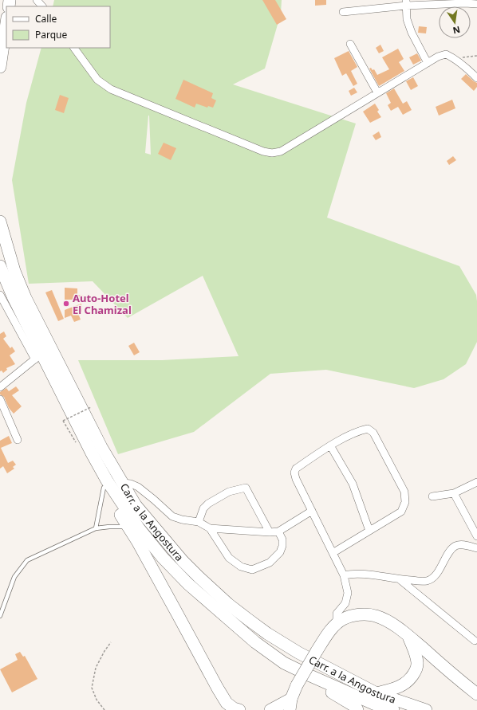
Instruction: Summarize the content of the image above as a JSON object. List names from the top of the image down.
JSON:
{
  "streets": {
    "main road": ["Carr. a la Angostura"]
  },
  "places": ["Auto-Hotel El Chamizal"],
  "legend": ["Calle", "Parque"],
  "north": "bottom"
}
